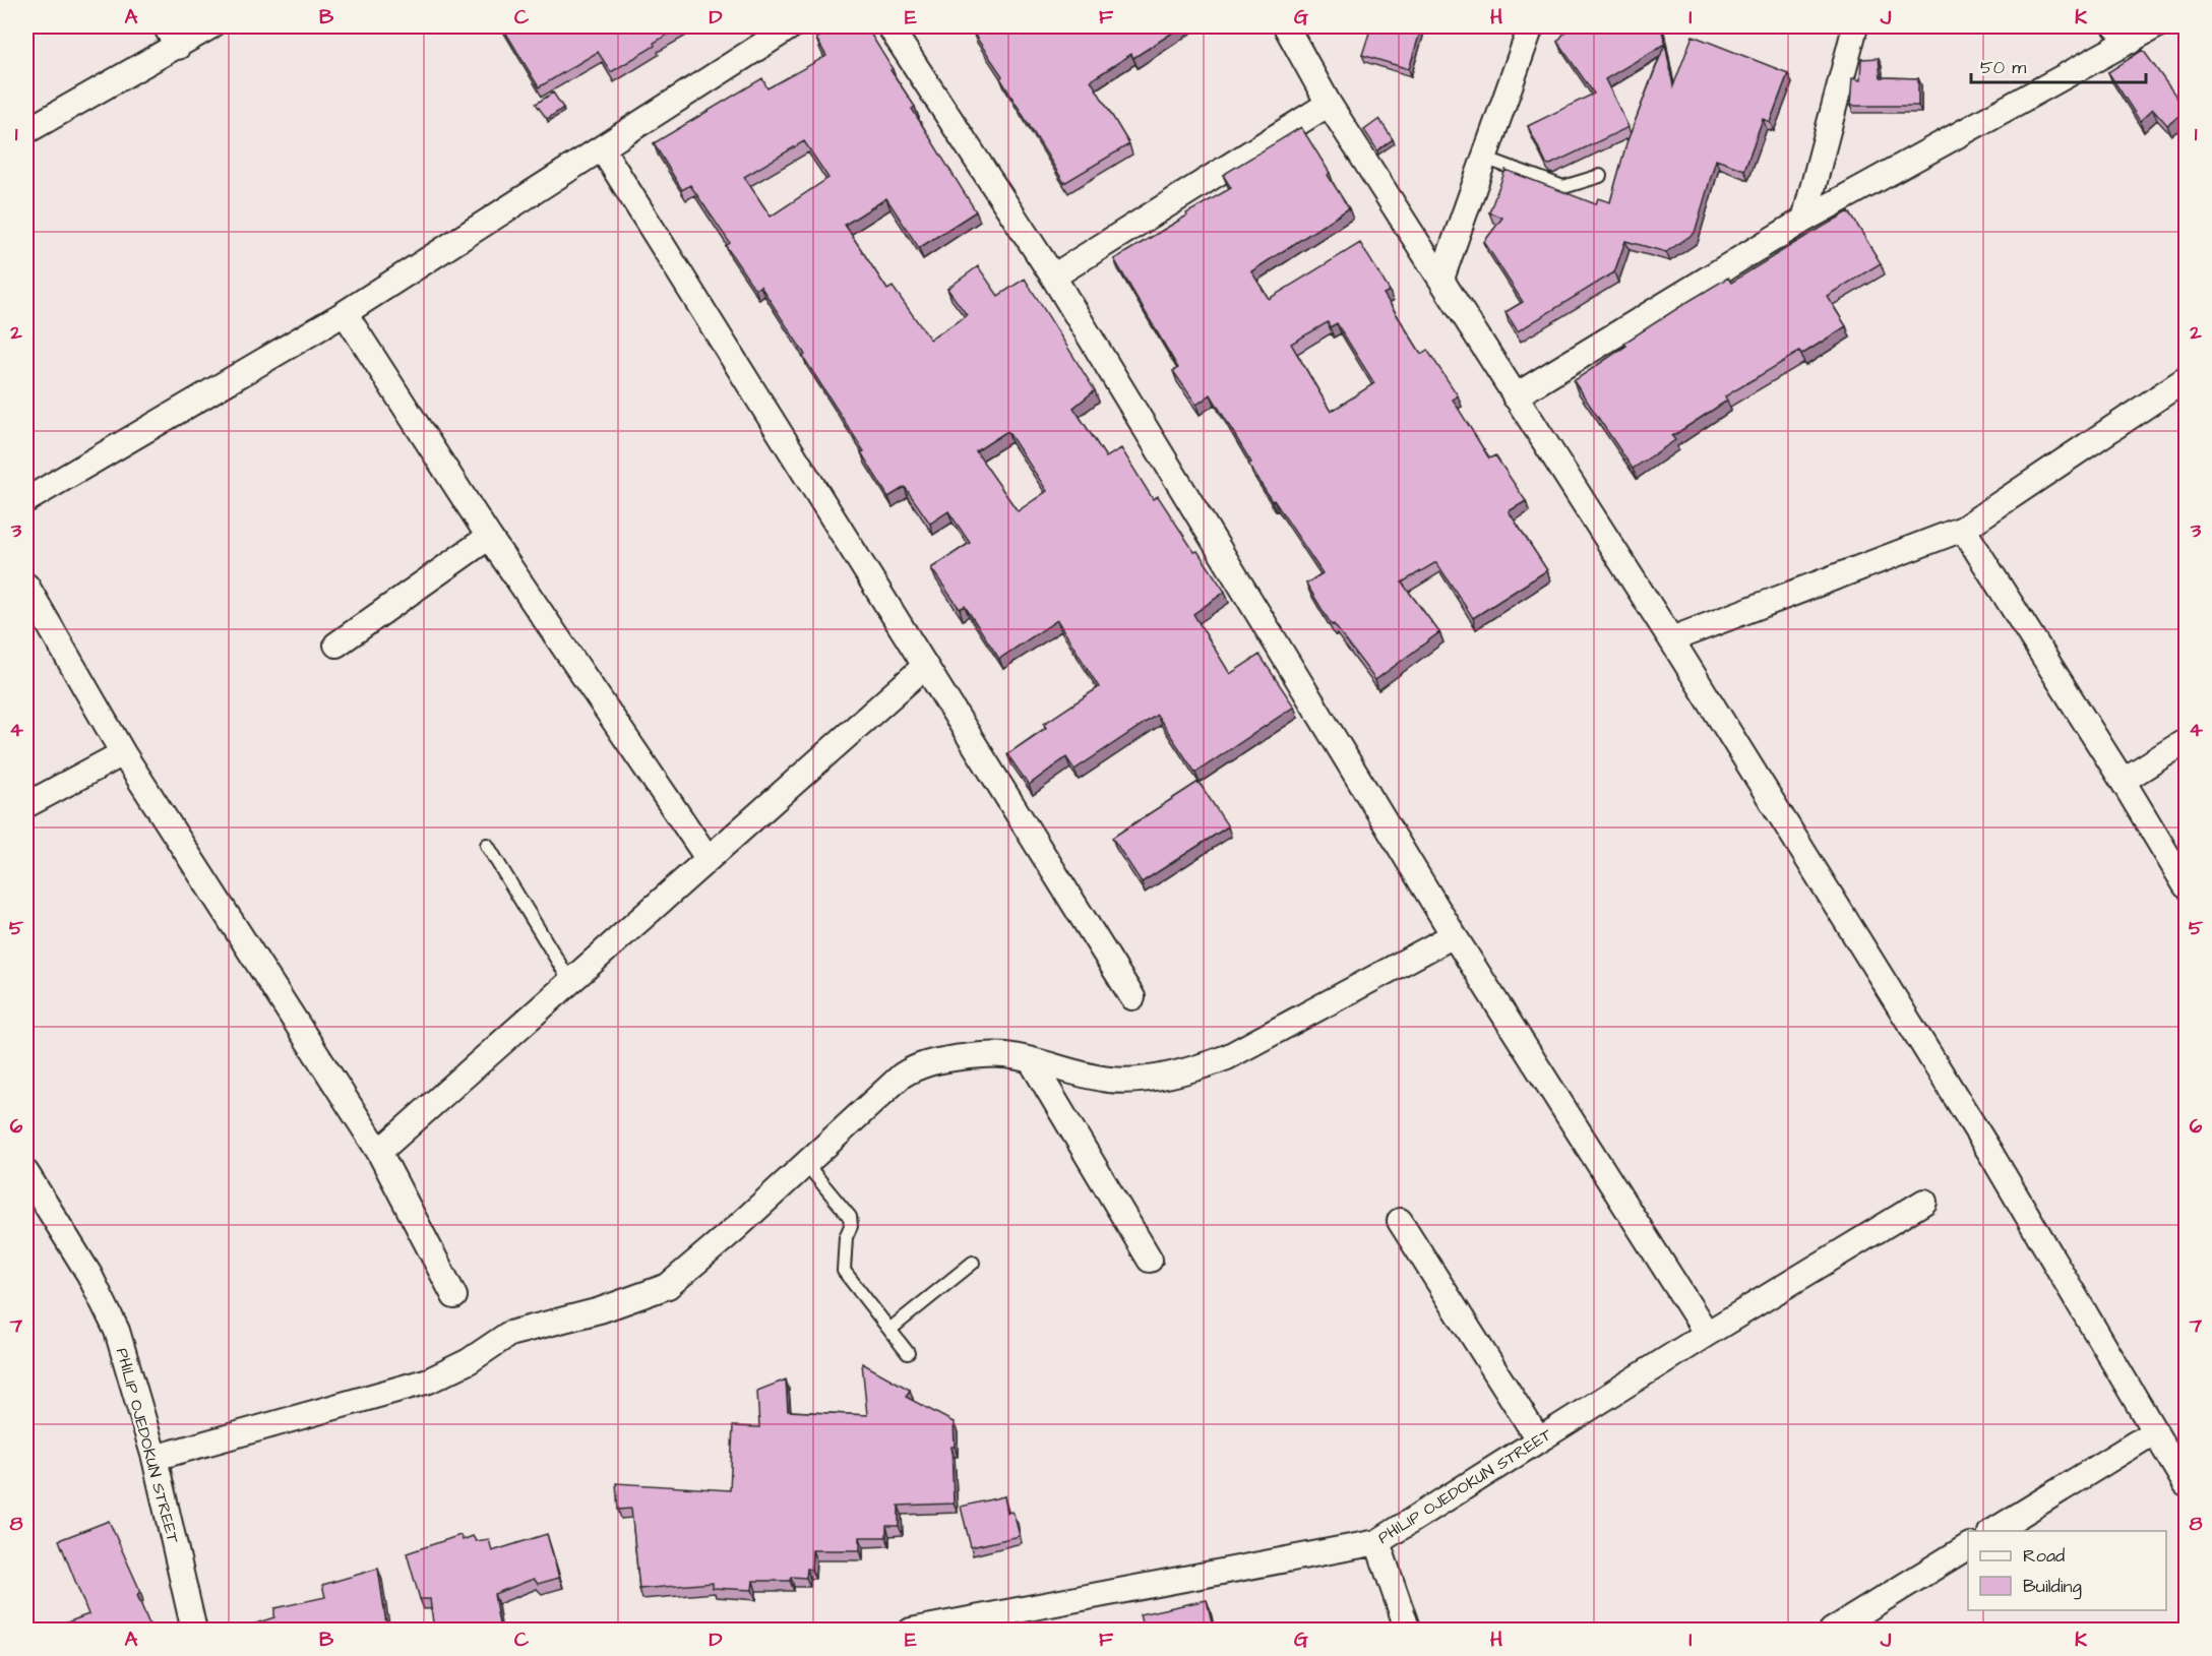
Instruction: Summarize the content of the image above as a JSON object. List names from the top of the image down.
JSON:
{
  "streets": {
    "street": ["PHILIP OJEDOKUN STREET"]
  },
  "legend": ["Road", "Building"],
  "scale_bar": "50 m",
  "grid": {
    "columns": [
      "A",
      "B",
      "C",
      "D",
      "E",
      "F",
      "G",
      "H",
      "I",
      "J",
      "K"
    ],
    "rows": [
      "1",
      "2",
      "3",
      "4",
      "5",
      "6",
      "7",
      "8"
    ]
  }
}
